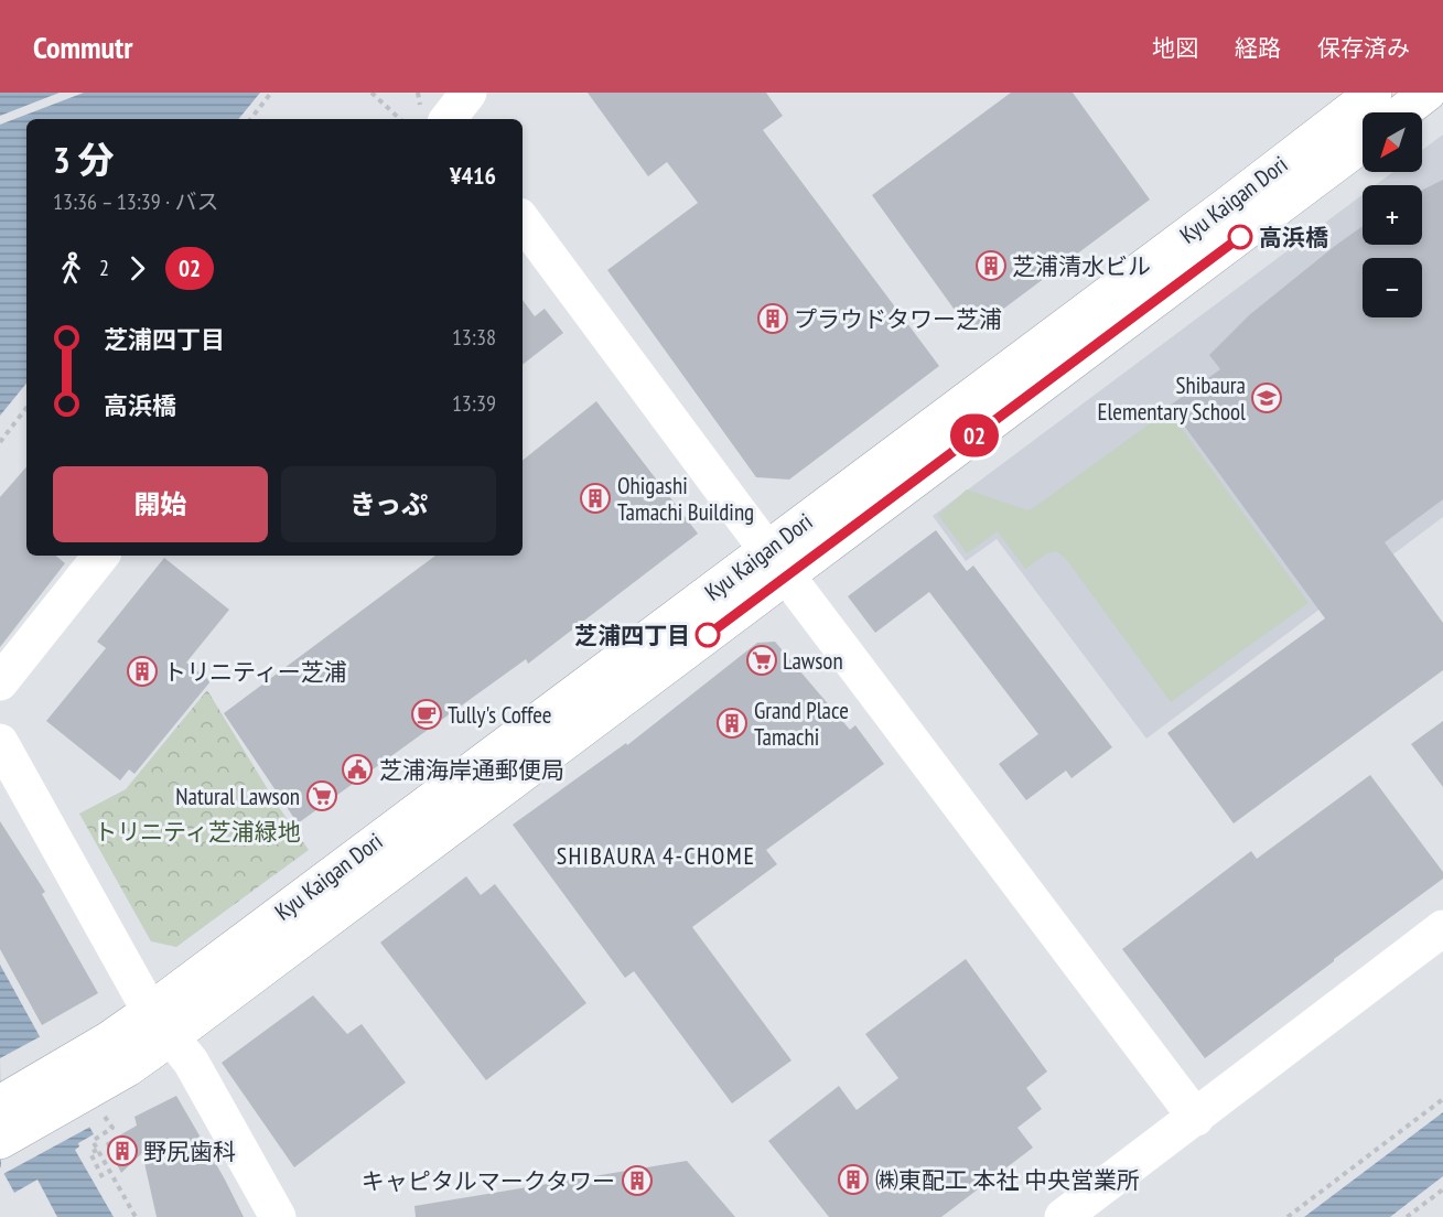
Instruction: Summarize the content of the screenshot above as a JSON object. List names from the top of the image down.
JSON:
{
  "streets": {
    "main road": ["Kyu Kaigan Dori"]
  },
  "districts": ["SHIBAURA 4-CHOME"],
  "parks": ["トリニティ芝浦緑地"],
  "places": {
    "other": ["高浜橋", "芝浦四丁目"],
    "building": [
      "芝浦清水ビル",
      "プラウドタワー芝浦",
      "Ohigashi Tamachi Building",
      "トリニティー芝浦",
      "Grand Place Tamachi",
      "野尻歯科",
      "㈱東配工 本社 中央営業所",
      "キャピタルマークタワー"
    ],
    "school or university": ["Shibaura Elementary School"],
    "supermarket": ["Lawson", "Natural Lawson"],
    "cafe": ["Tully's Coffee"],
    "public building": ["芝浦海岸通郵便局"]
  },
  "lines": ["bus line 02"],
  "north": "bottom left",
  "page": {
    "header": "Commutr",
    "nav": ["地図", "経路", "保存済み"],
    "on_map": "02",
    "map_buttons": ["+", "−"],
    "heading": ["3 分", "13:36 – 13:39 · バス", "¥416"],
    "legs": ["2", "02"],
    "list": [
      {
        "name": "芝浦四丁目",
        "value": "13:38"
      },
      {
        "name": "高浜橋",
        "value": "13:39"
      }
    ],
    "buttons": ["開始", "きっぷ"]
  }
}
